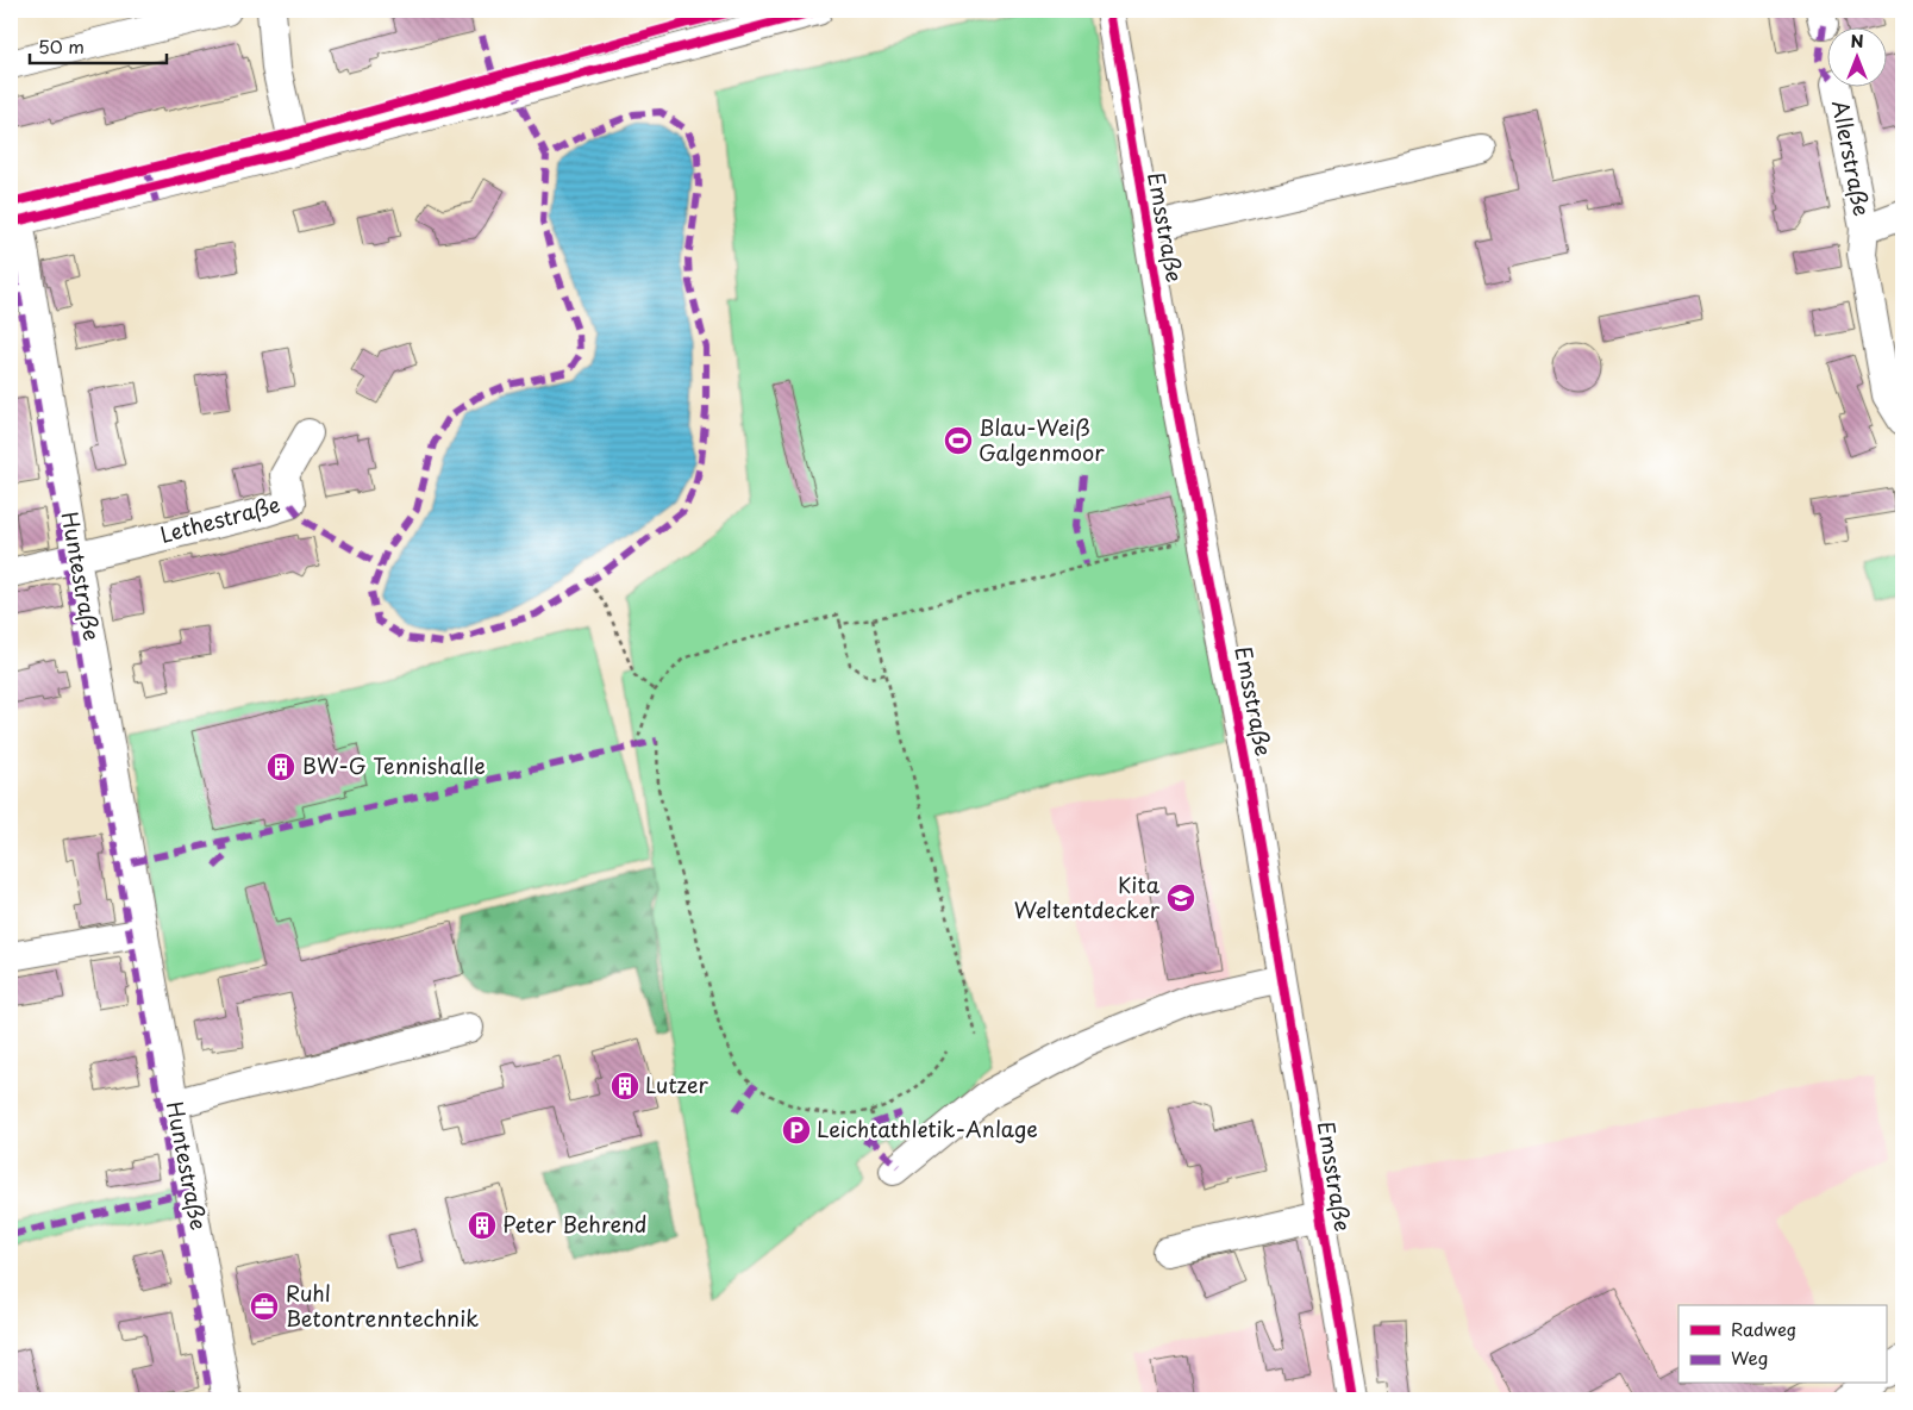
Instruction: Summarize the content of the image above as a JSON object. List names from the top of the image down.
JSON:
{
  "streets": {
    "street": [
      "Allerstraße",
      "Emsstraße",
      "Lethestraße",
      "Huntestraße"
    ]
  },
  "crossings": [
    ["Lethestraße", "Huntestraße"]
  ],
  "places": {
    "sports": ["Blau-Weiß Galgenmoor"],
    "building": ["BW-G Tennishalle", "Lutzer", "Peter Behrend"],
    "school or university": ["Kita Weltentdecker"],
    "parking": ["Leichtathletik-Anlage"],
    "office": ["Ruhl Betontrenntechnik"]
  },
  "legend": ["Radweg", "Weg"],
  "scale_bar": "50 m",
  "north": "top"
}
